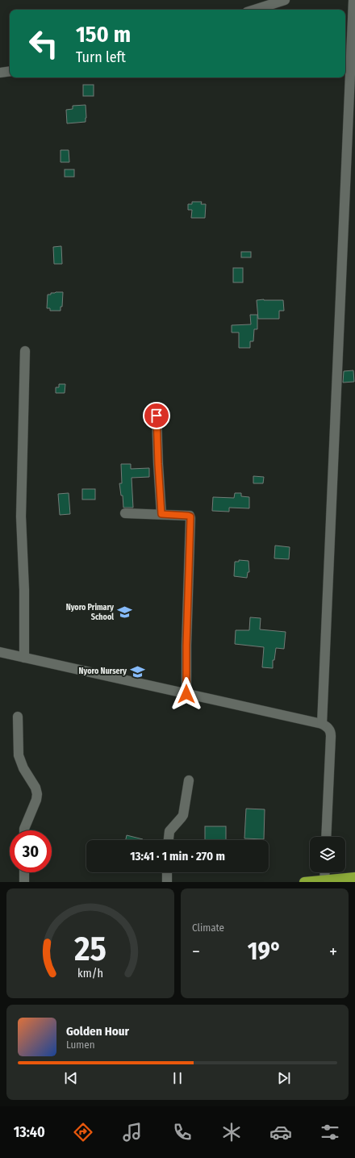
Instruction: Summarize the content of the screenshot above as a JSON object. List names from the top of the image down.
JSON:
{
  "places": {
    "school or university": ["Nyoro Primary School", "Nyoro Nursery"]
  },
  "page": {
    "turn": ["150 m", "Turn left"],
    "limit": "30",
    "trip": "13:41 · 1 min · 270 m",
    "tile": "Climate",
    "heat": ["−", "19°", "+"],
    "song": ["Golden Hour", "Lumen"],
    "tabs": "13:40",
    "gauge": ["25", "km/h"]
  }
}
